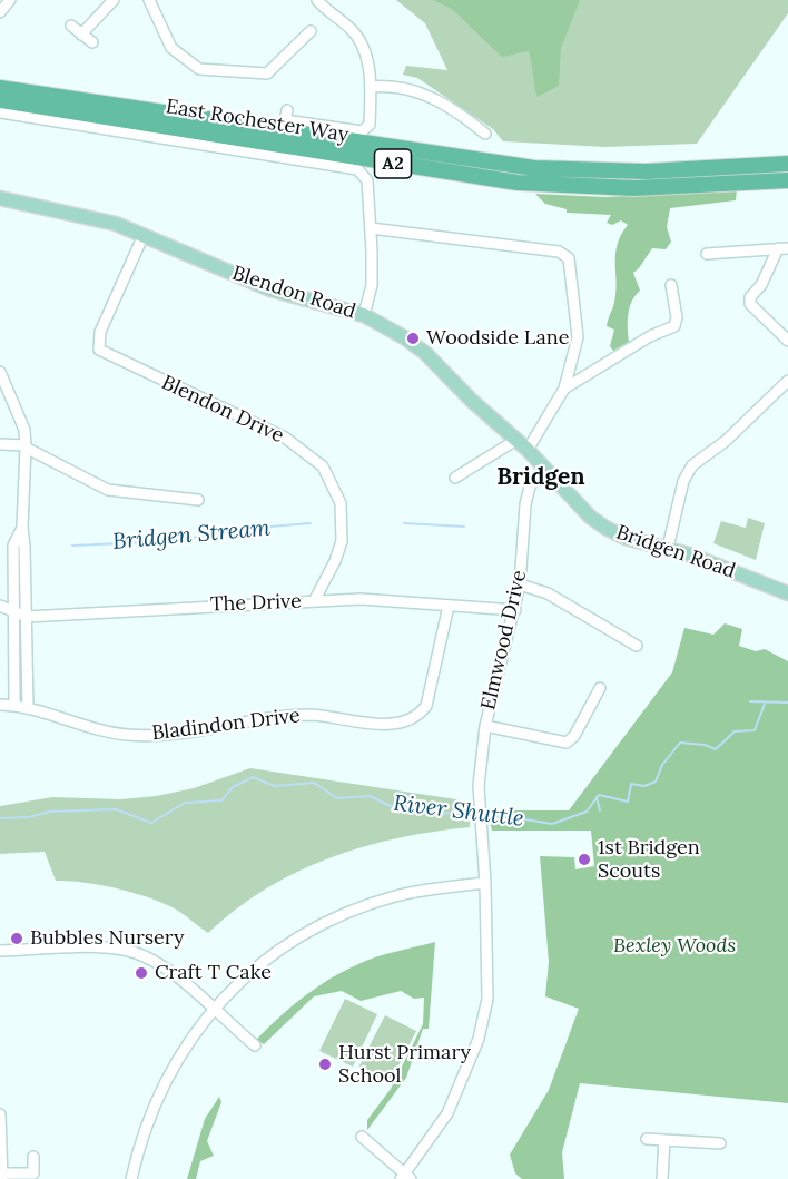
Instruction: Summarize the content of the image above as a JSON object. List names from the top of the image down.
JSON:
{
  "streets": {
    "highway": ["East Rochester Way", "A2"],
    "main road": ["Blendon Road", "Bridgen Road"],
    "street": [
      "Blendon Drive",
      "The Drive",
      "Elmwood Drive",
      "Bladindon Drive"
    ]
  },
  "crossings": [
    ["East Rochester Way", "A2"],
    ["Blendon Road", "Blendon Drive"],
    ["Blendon Road", "Bridgen Road"],
    ["Blendon Road", "Elmwood Drive"],
    ["Blendon Drive", "The Drive"],
    ["Bridgen Road", "Elmwood Drive"],
    ["The Drive", "Elmwood Drive"],
    ["The Drive", "Bladindon Drive"]
  ],
  "districts": ["Bridgen"],
  "water": ["Bridgen Stream", "River Shuttle"],
  "parks": ["Bexley Woods"],
  "places": [
    "Woodside Lane",
    "1st Bridgen Scouts",
    "Bubbles Nursery",
    "Craft T Cake",
    "Hurst Primary School"
  ]
}
